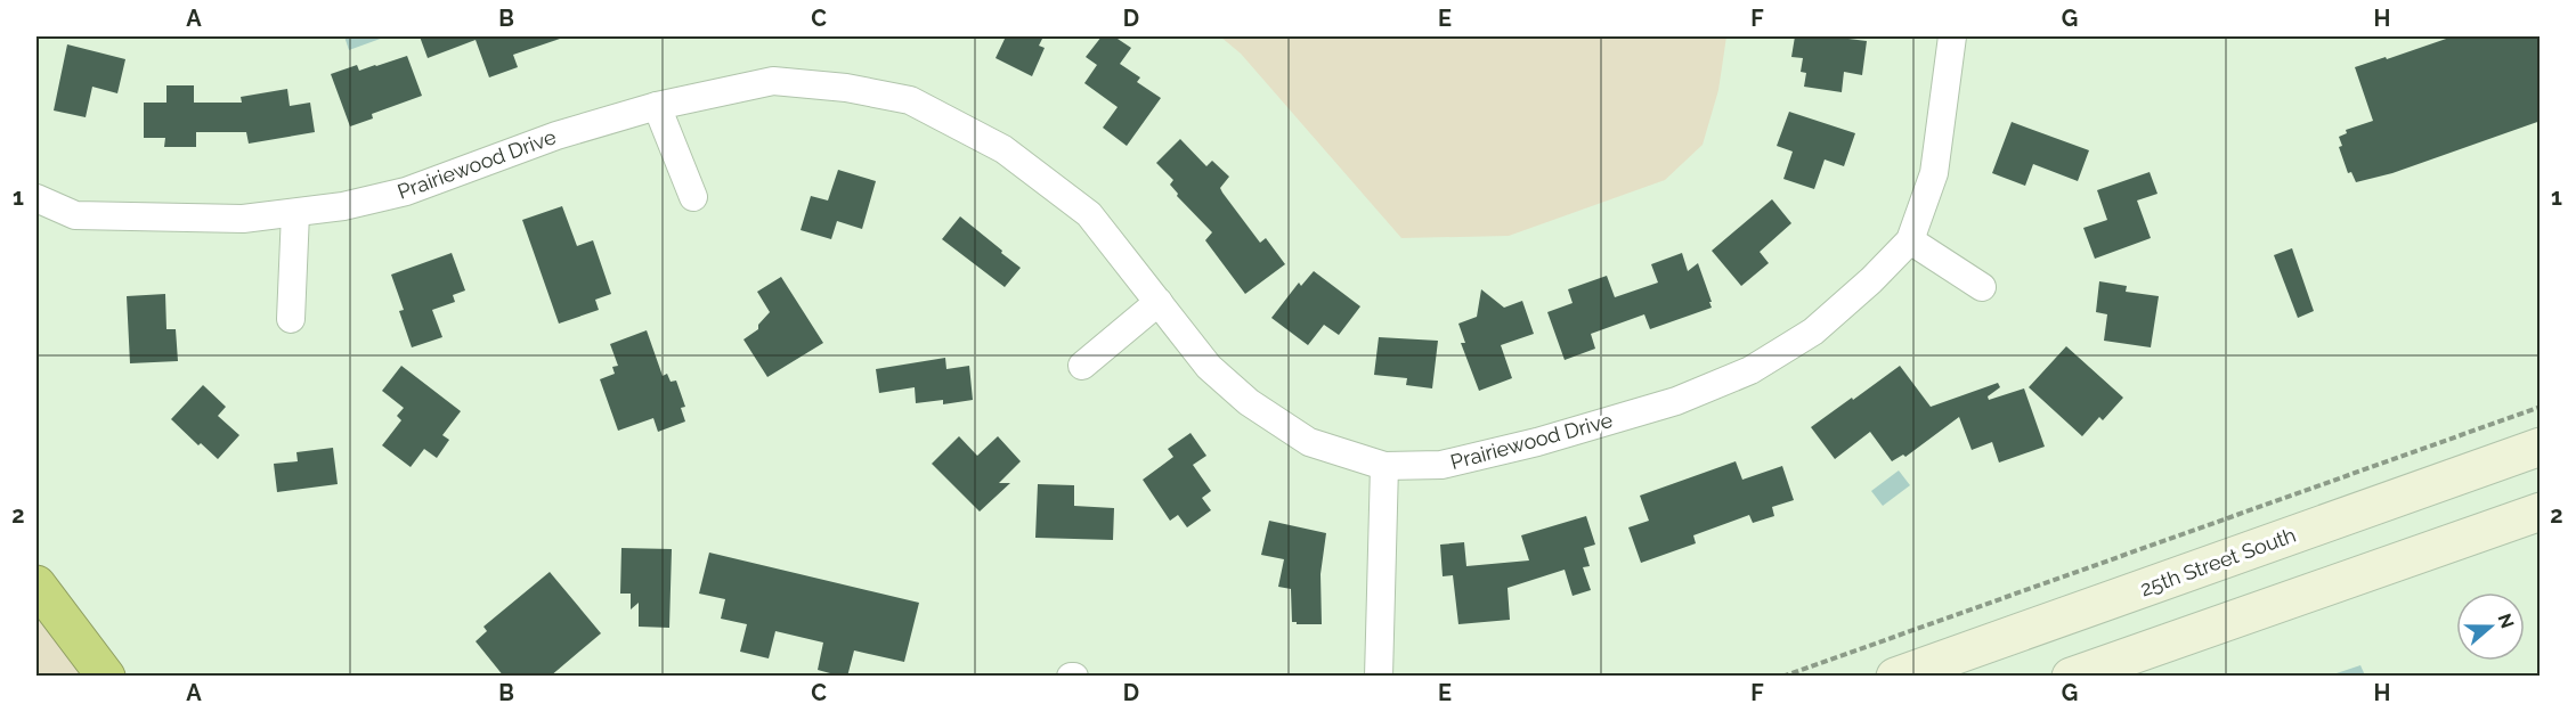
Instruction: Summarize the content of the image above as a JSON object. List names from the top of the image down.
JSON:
{
  "streets": {
    "main road": ["25th Street South"],
    "street": ["Prairiewood Drive"]
  },
  "north": "right",
  "grid": {
    "columns": [
      "A",
      "B",
      "C",
      "D",
      "E",
      "F",
      "G",
      "H"
    ],
    "rows": ["1", "2"]
  }
}
